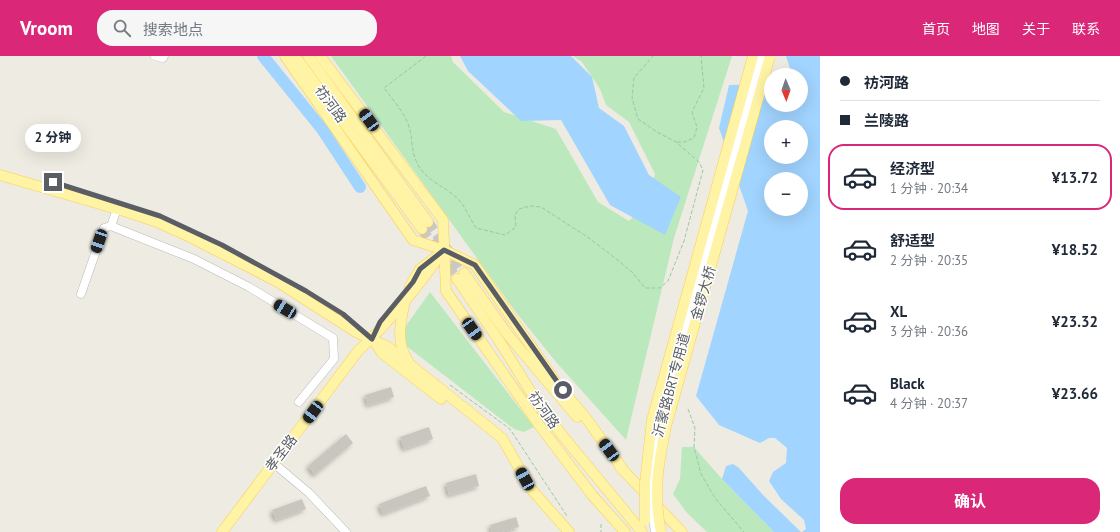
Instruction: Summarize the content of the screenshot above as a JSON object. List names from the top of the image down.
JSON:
{
  "streets": {
    "main road": ["祊河路", "金锣大桥", "孝圣路"],
    "street": ["沂蒙路BRT专用道"]
  },
  "crossings": [
    ["祊河路", "孝圣路"]
  ],
  "north": "bottom",
  "page": {
    "header": "Vroom",
    "search": "搜索地点",
    "nav": [
      "首页",
      "地图",
      "关于",
      "联系"
    ],
    "banner": ["祊河路", "兰陵路"],
    "map_buttons": ["+", "−"],
    "bubble": "2 分钟",
    "list": [
      {
        "name": "经济型",
        "note": "1 分钟 · 20:34",
        "value": "¥13.72"
      },
      {
        "name": "舒适型",
        "note": "2 分钟 · 20:35",
        "value": "¥18.52"
      },
      {
        "name": "XL",
        "note": "3 分钟 · 20:36",
        "value": "¥23.32"
      },
      {
        "name": "Black",
        "note": "4 分钟 · 20:37",
        "value": "¥23.66"
      }
    ],
    "buttons": "确认"
  }
}
